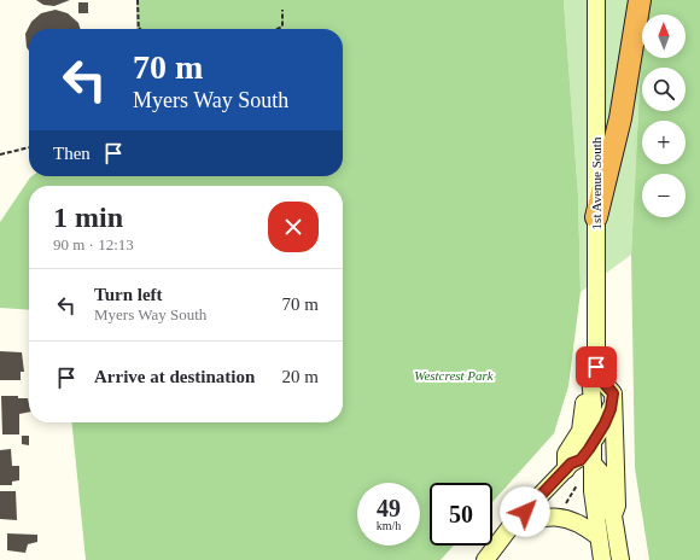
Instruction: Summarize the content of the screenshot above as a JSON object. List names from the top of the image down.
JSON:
{
  "streets": {
    "main road": ["1st Avenue South"]
  },
  "parks": ["Westcrest Park"],
  "north": "top",
  "page": {
    "map_buttons": ["+", "−"],
    "turn": ["70 m", "Myers Way South"],
    "then": "Then",
    "heading": ["1 min", "90 m · 12:13"],
    "list": [
      {
        "name": "Turn left",
        "note": "Myers Way South",
        "value": "70 m"
      },
      {
        "name": "Arrive at destination",
        "value": "20 m"
      }
    ],
    "speed": "49 km/h",
    "limit": "50"
  }
}
